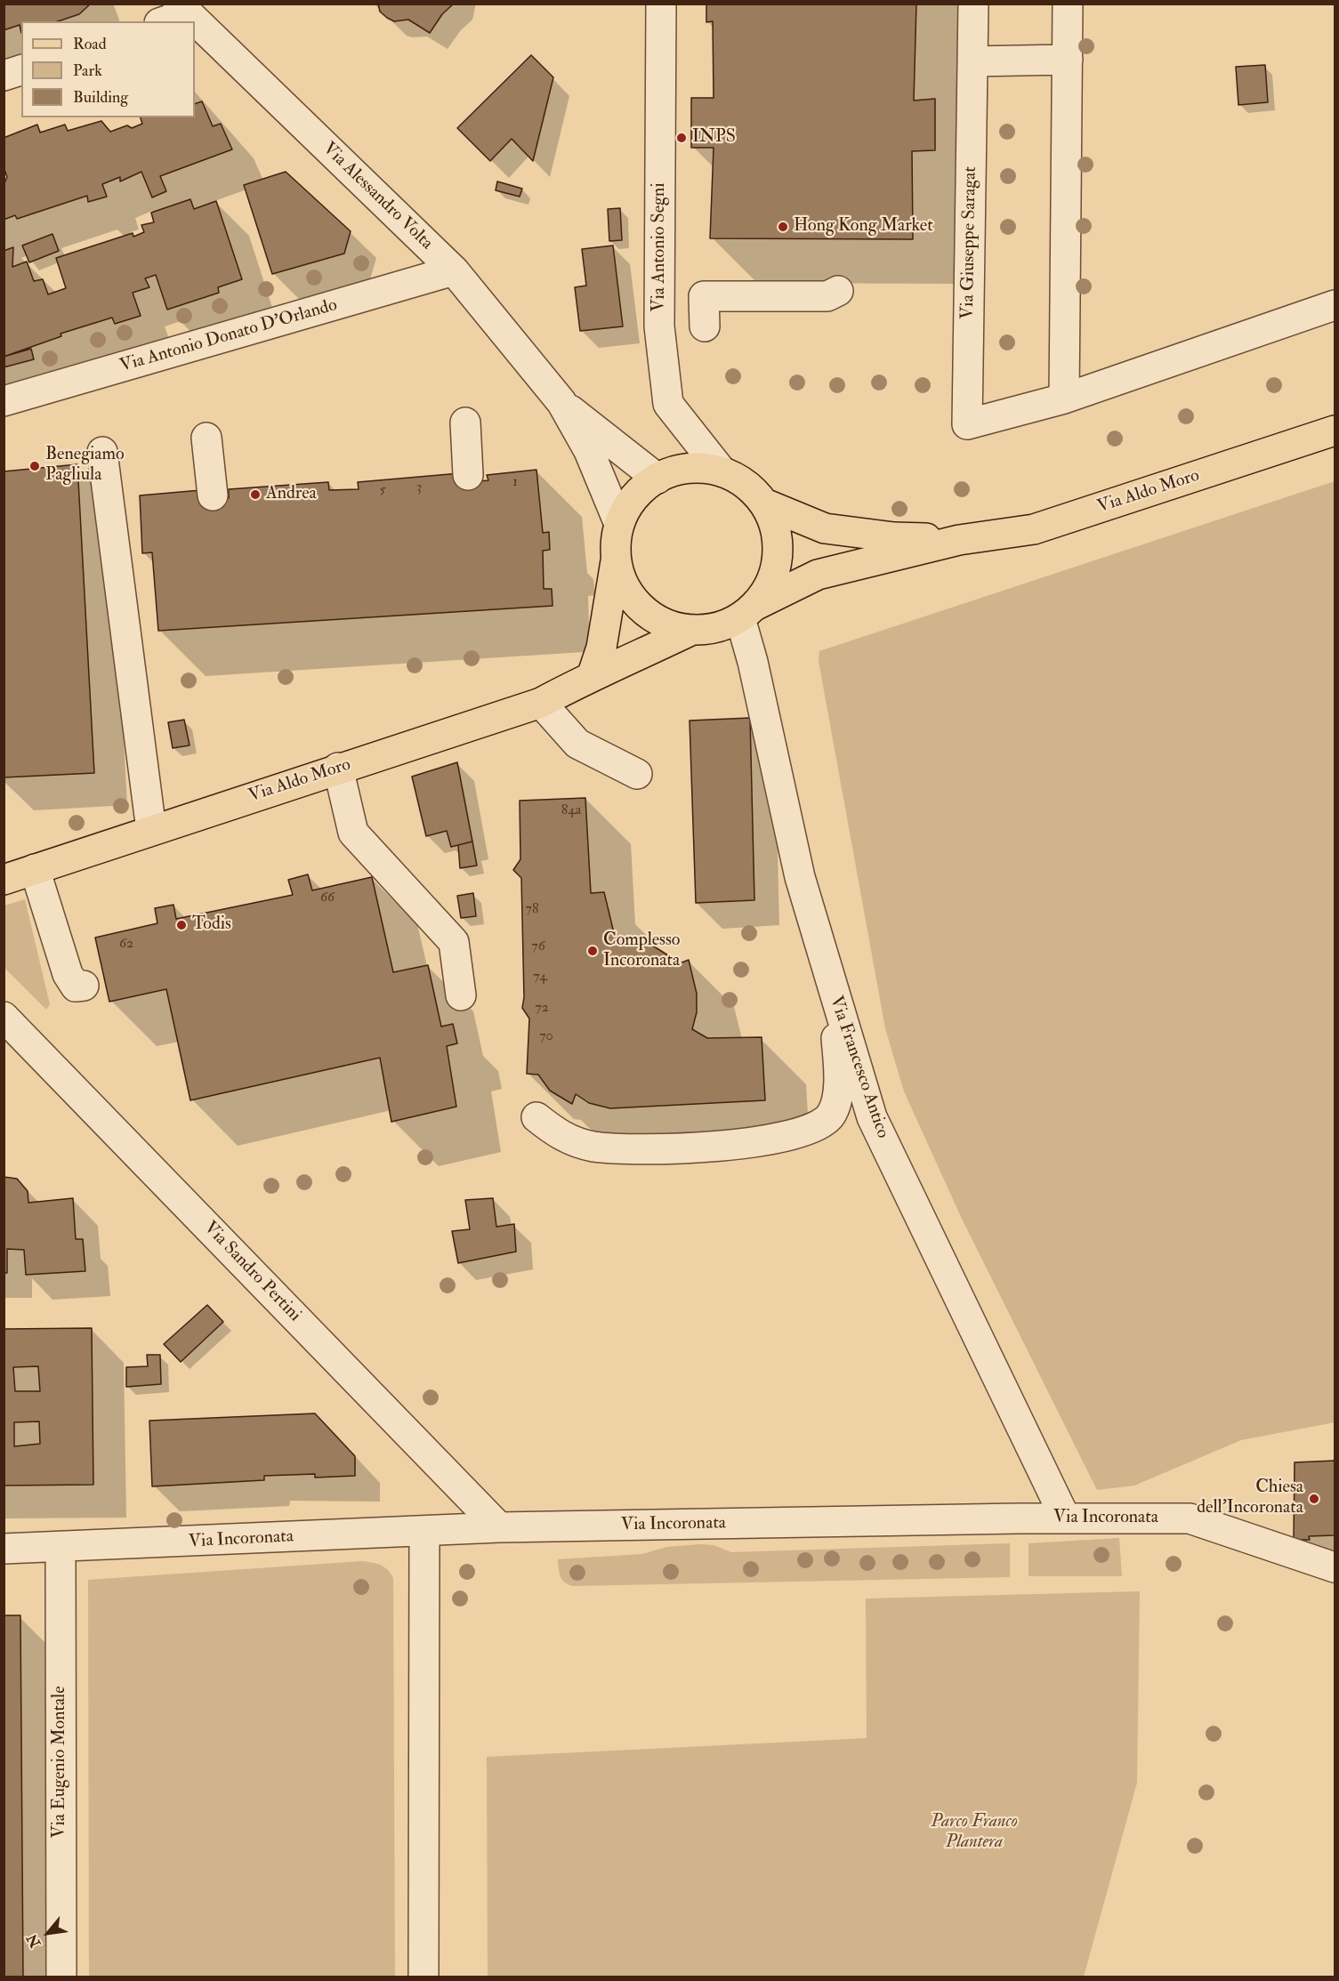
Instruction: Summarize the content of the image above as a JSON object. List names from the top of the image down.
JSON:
{
  "streets": {
    "main road": ["Via Aldo Moro"],
    "street": [
      "Via Alessandro Volta",
      "Via Giuseppe Saragat",
      "Via Antonio Segni",
      "Via Antonio Donato D'Orlando",
      "Via Francesco Antico",
      "Via Sandro Pertini",
      "Via Incoronata",
      "Via Eugenio Montale"
    ]
  },
  "crossings": [
    ["Via Alessandro Volta", "Via Antonio Segni"],
    ["Via Alessandro Volta", "Via Antonio Donato D'Orlando"],
    ["Via Alessandro Volta", "Via Aldo Moro"],
    ["Via Alessandro Volta", "Via Francesco Antico"],
    ["Via Antonio Segni", "Via Aldo Moro"],
    ["Via Antonio Segni", "Via Francesco Antico"],
    ["Via Aldo Moro", "Via Francesco Antico"],
    ["Via Francesco Antico", "Via Incoronata"],
    ["Via Sandro Pertini", "Via Incoronata"],
    ["Via Incoronata", "Via Eugenio Montale"]
  ],
  "parks": ["Parco Franco Plantera"],
  "places": [
    "INPS",
    "Hong Kong Market",
    "Benegiamo Pagliula",
    "Andrea",
    "Todis",
    "Complesso Incoronata",
    "Chiesa dell'Incoronata"
  ],
  "house_numbers": [
    "1",
    "3",
    "5",
    "84a",
    "66",
    "78",
    "62",
    "76",
    "74",
    "72",
    "70"
  ],
  "legend": ["Road", "Park", "Building"],
  "north": "bottom left"
}
